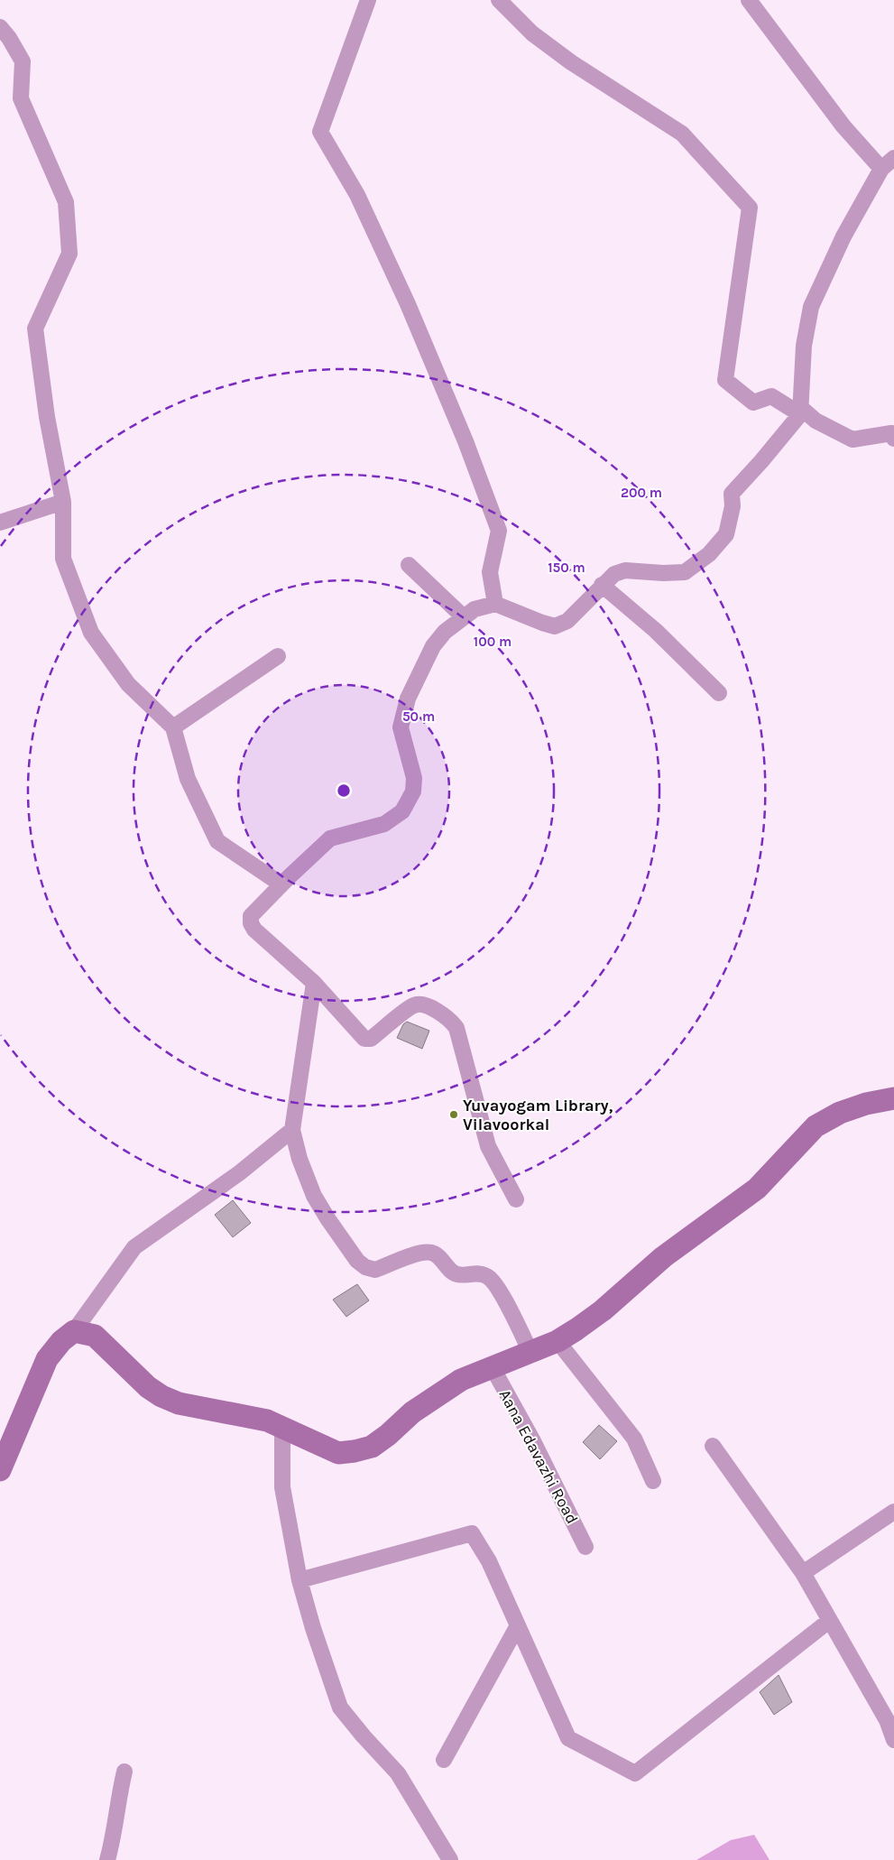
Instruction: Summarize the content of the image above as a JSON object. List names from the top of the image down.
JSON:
{
  "streets": {
    "street": ["Aana Edavazhi Road"]
  },
  "places": ["Yuvayogam Library, Vilavoorkal"],
  "rings": [
    "200 m",
    "150 m",
    "100 m",
    "50 m"
  ]
}
